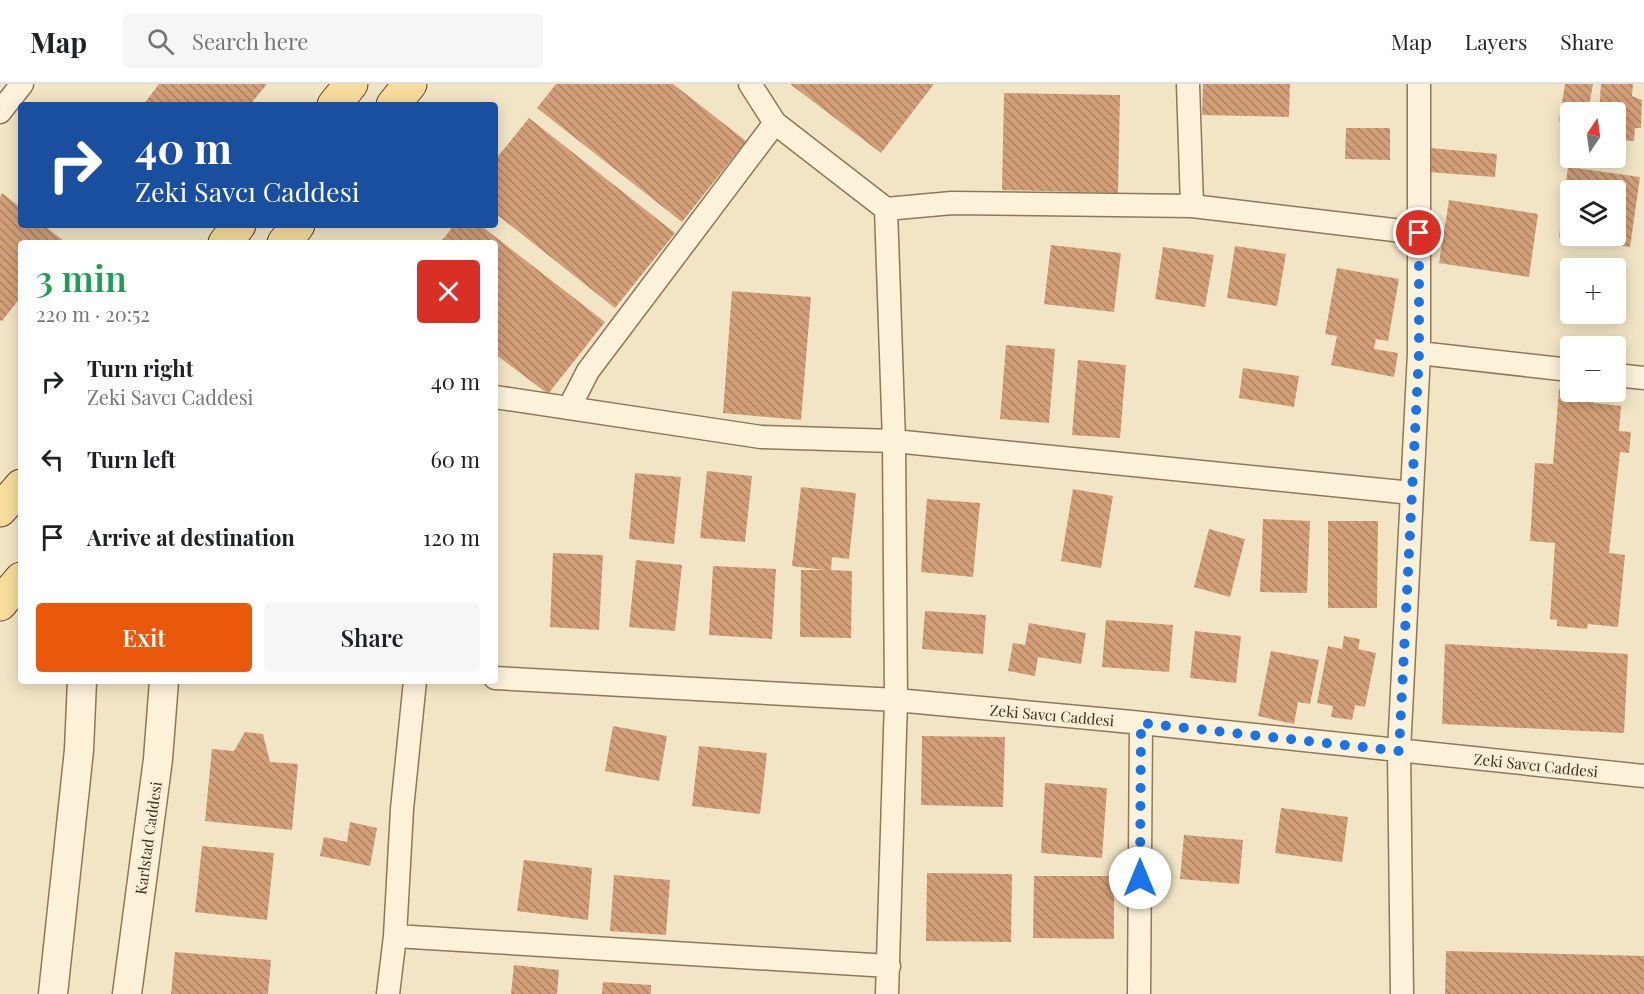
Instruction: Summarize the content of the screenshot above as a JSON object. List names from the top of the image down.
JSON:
{
  "streets": {
    "street": ["Zeki Savcı Caddesi", "Karlstad Caddesi"]
  },
  "north": "top",
  "page": {
    "header": "Map",
    "search": "Search here",
    "nav": ["Map", "Layers", "Share"],
    "map_buttons": ["+", "−"],
    "turn": ["40 m", "Zeki Savcı Caddesi"],
    "heading": ["3 min", "220 m · 20:52"],
    "list": [
      {
        "name": "Turn right",
        "note": "Zeki Savcı Caddesi",
        "value": "40 m"
      },
      {
        "name": "Turn left",
        "value": "60 m"
      },
      {
        "name": "Arrive at destination",
        "value": "120 m"
      }
    ],
    "buttons": ["Exit", "Share"]
  }
}
